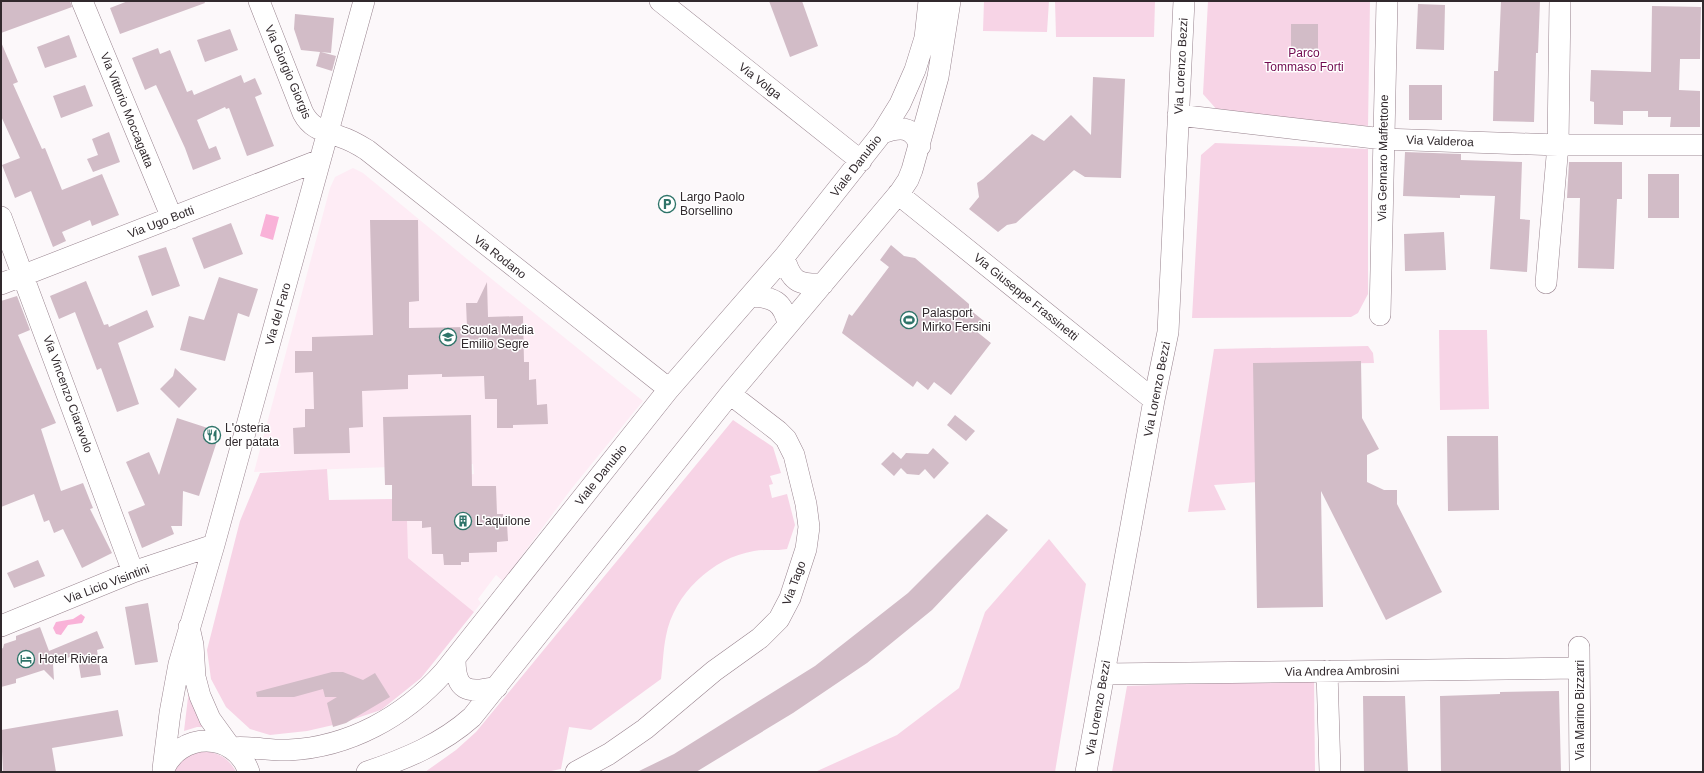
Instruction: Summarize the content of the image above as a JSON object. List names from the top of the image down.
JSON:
{
  "streets": {
    "street": [
      "Via Lorenzo Bezzi",
      "Via Giorgio Giorgis",
      "Via Volga",
      "Via Vittorio Moccagatta",
      "Via Valderoa",
      "Via Gennaro Maffettone",
      "Viale Danubio",
      "Via Ugo Botti",
      "Via Rodano",
      "Via Giuseppe Frassinetti",
      "Via del Faro",
      "Via Vincenzo Ciaravolo",
      "Via Tago",
      "Via Licio Visintini",
      "Via Andrea Ambrosini",
      "Via Marino Bizzarri"
    ]
  },
  "crossings": [
    ["Via Lorenzo Bezzi", "Via Valderoa"],
    ["Via Lorenzo Bezzi", "Via Giuseppe Frassinetti"],
    ["Via Lorenzo Bezzi", "Via Andrea Ambrosini"],
    ["Via Giorgio Giorgis", "Via Rodano"],
    ["Via Giorgio Giorgis", "Via del Faro"],
    ["Via Volga", "Viale Danubio"],
    ["Via Vittorio Moccagatta", "Via Ugo Botti"],
    ["Via Valderoa", "Via Gennaro Maffettone"],
    ["Viale Danubio", "Via Rodano"],
    ["Via Ugo Botti", "Via del Faro"],
    ["Via Ugo Botti", "Via Vincenzo Ciaravolo"],
    ["Via Rodano", "Via del Faro"],
    ["Via del Faro", "Via Licio Visintini"],
    ["Via Vincenzo Ciaravolo", "Via Licio Visintini"],
    ["Via Andrea Ambrosini", "Via Marino Bizzarri"]
  ],
  "parks": ["Parco Tommaso Forti"],
  "places": {
    "parking": ["Largo Paolo Borsellino"],
    "sports": ["Palasport Mirko Fersini"],
    "school or university": ["Scuola Media Emilio Segre"],
    "restaurant": ["L'osteria der patata"],
    "building": ["L'aquilone"],
    "hotel": ["Hotel Riviera"]
  }
}
